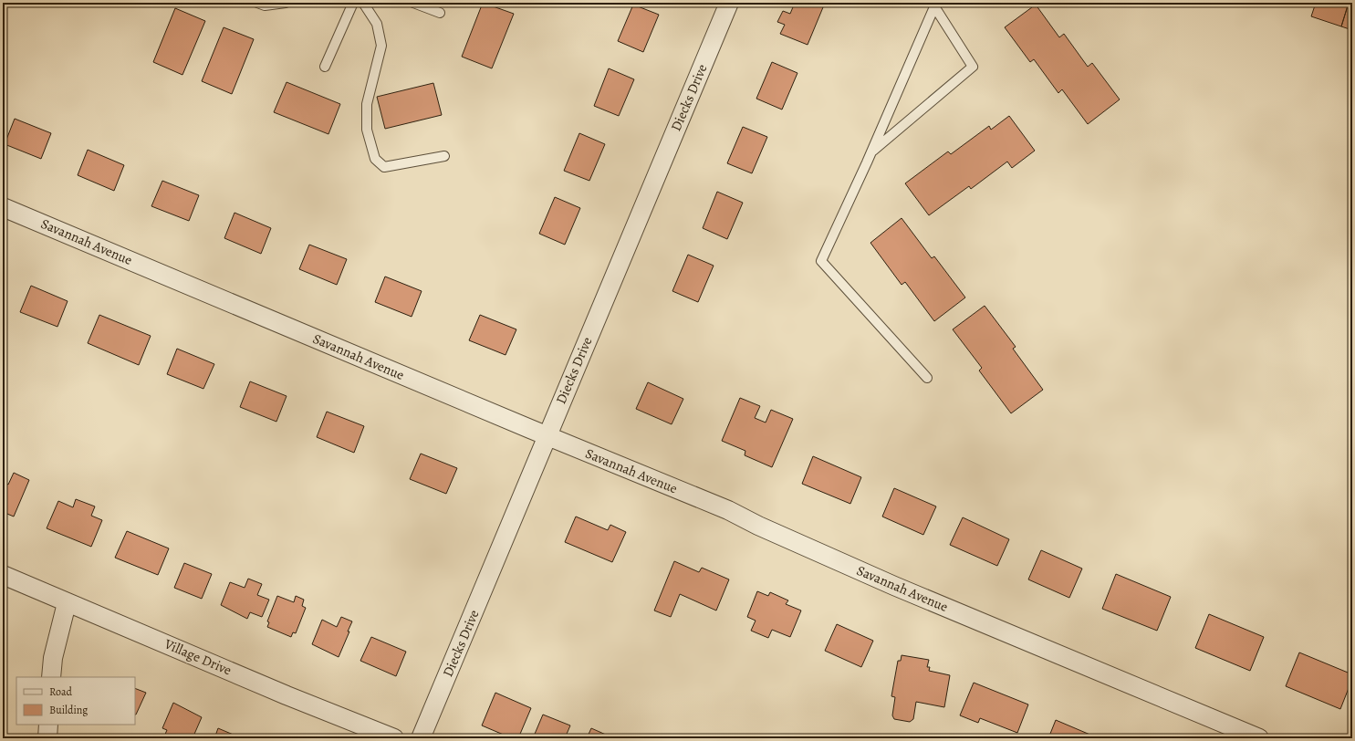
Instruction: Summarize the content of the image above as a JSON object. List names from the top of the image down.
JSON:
{
  "streets": {
    "street": ["Diecks Drive", "Savannah Avenue", "Village Drive"]
  },
  "crossings": [
    ["Diecks Drive", "Savannah Avenue"]
  ],
  "legend": ["Road", "Building"]
}
